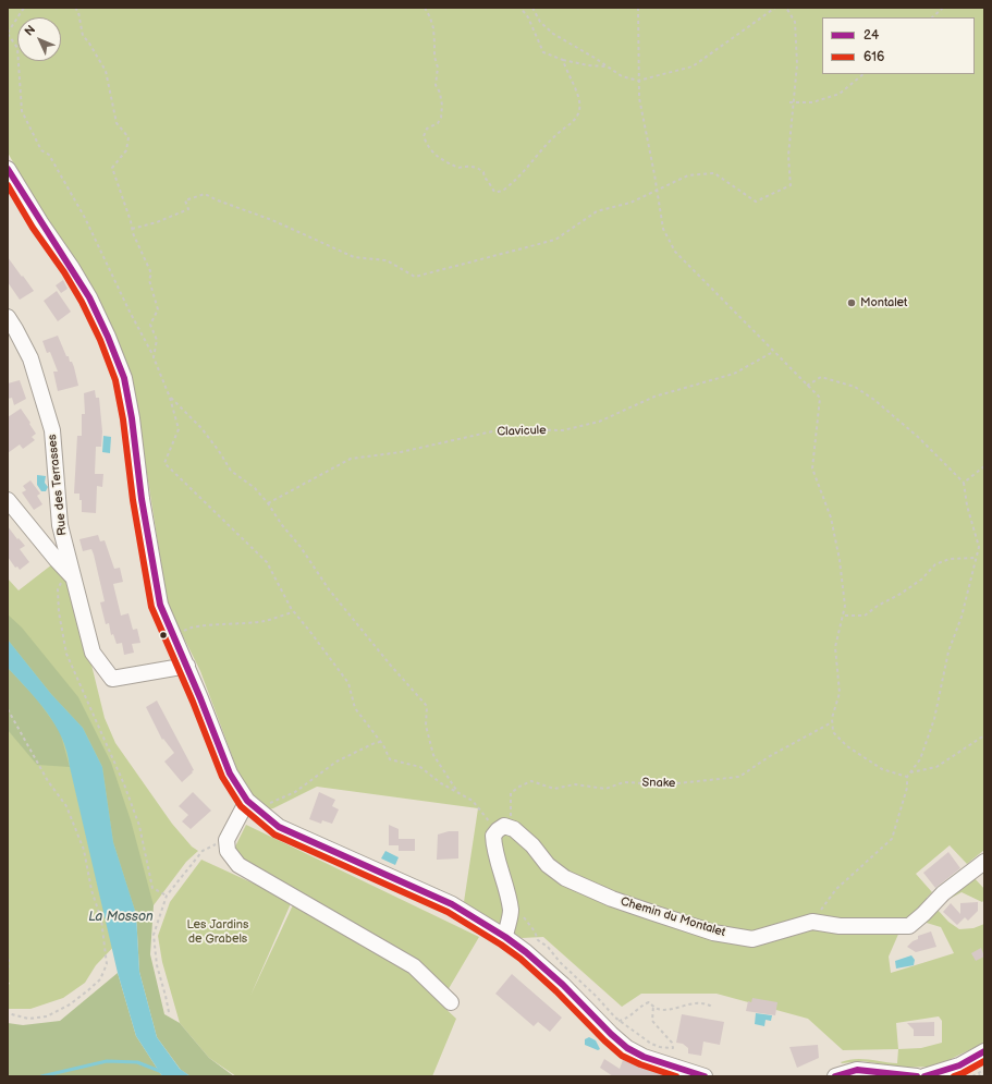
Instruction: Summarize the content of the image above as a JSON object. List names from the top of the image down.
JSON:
{
  "streets": {
    "street": ["Rue des Terrasses", "Chemin du Montalet"],
    "path": ["Clavicule", "Snake"]
  },
  "crossings": [
    ["Snake", "Chemin du Montalet"]
  ],
  "water": ["La Mosson"],
  "parks": ["Les Jardins de Grabels"],
  "places": ["Montalet"],
  "lines": ["transit line 24", "transit line 616"],
  "legend": ["24", "616"],
  "north": "top left"
}
